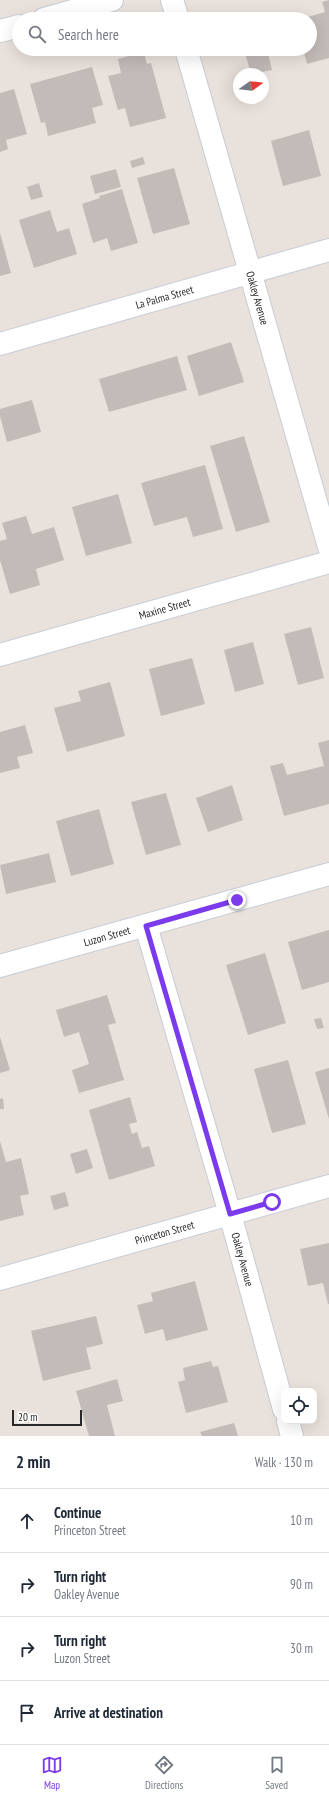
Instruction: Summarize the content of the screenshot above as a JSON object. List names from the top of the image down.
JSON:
{
  "streets": {
    "street": [
      "La Palma Street",
      "Oakley Avenue",
      "Maxine Street",
      "Luzon Street",
      "Princeton Street"
    ]
  },
  "crossings": [
    ["La Palma Street", "Oakley Avenue"],
    ["Oakley Avenue", "Luzon Street"],
    ["Oakley Avenue", "Princeton Street"]
  ],
  "scale_bar": "20 m",
  "north": "right",
  "page": {
    "search": "Search here",
    "scale": "20 m",
    "heading": ["2 min", "Walk · 130 m"],
    "list": [
      ["Continue", "Princeton Street", "10 m"],
      ["Turn right", "Oakley Avenue", "90 m"],
      ["Turn right", "Luzon Street", "30 m"],
      "Arrive at destination"
    ],
    "nav": ["Map", "Directions", "Saved"]
  }
}
